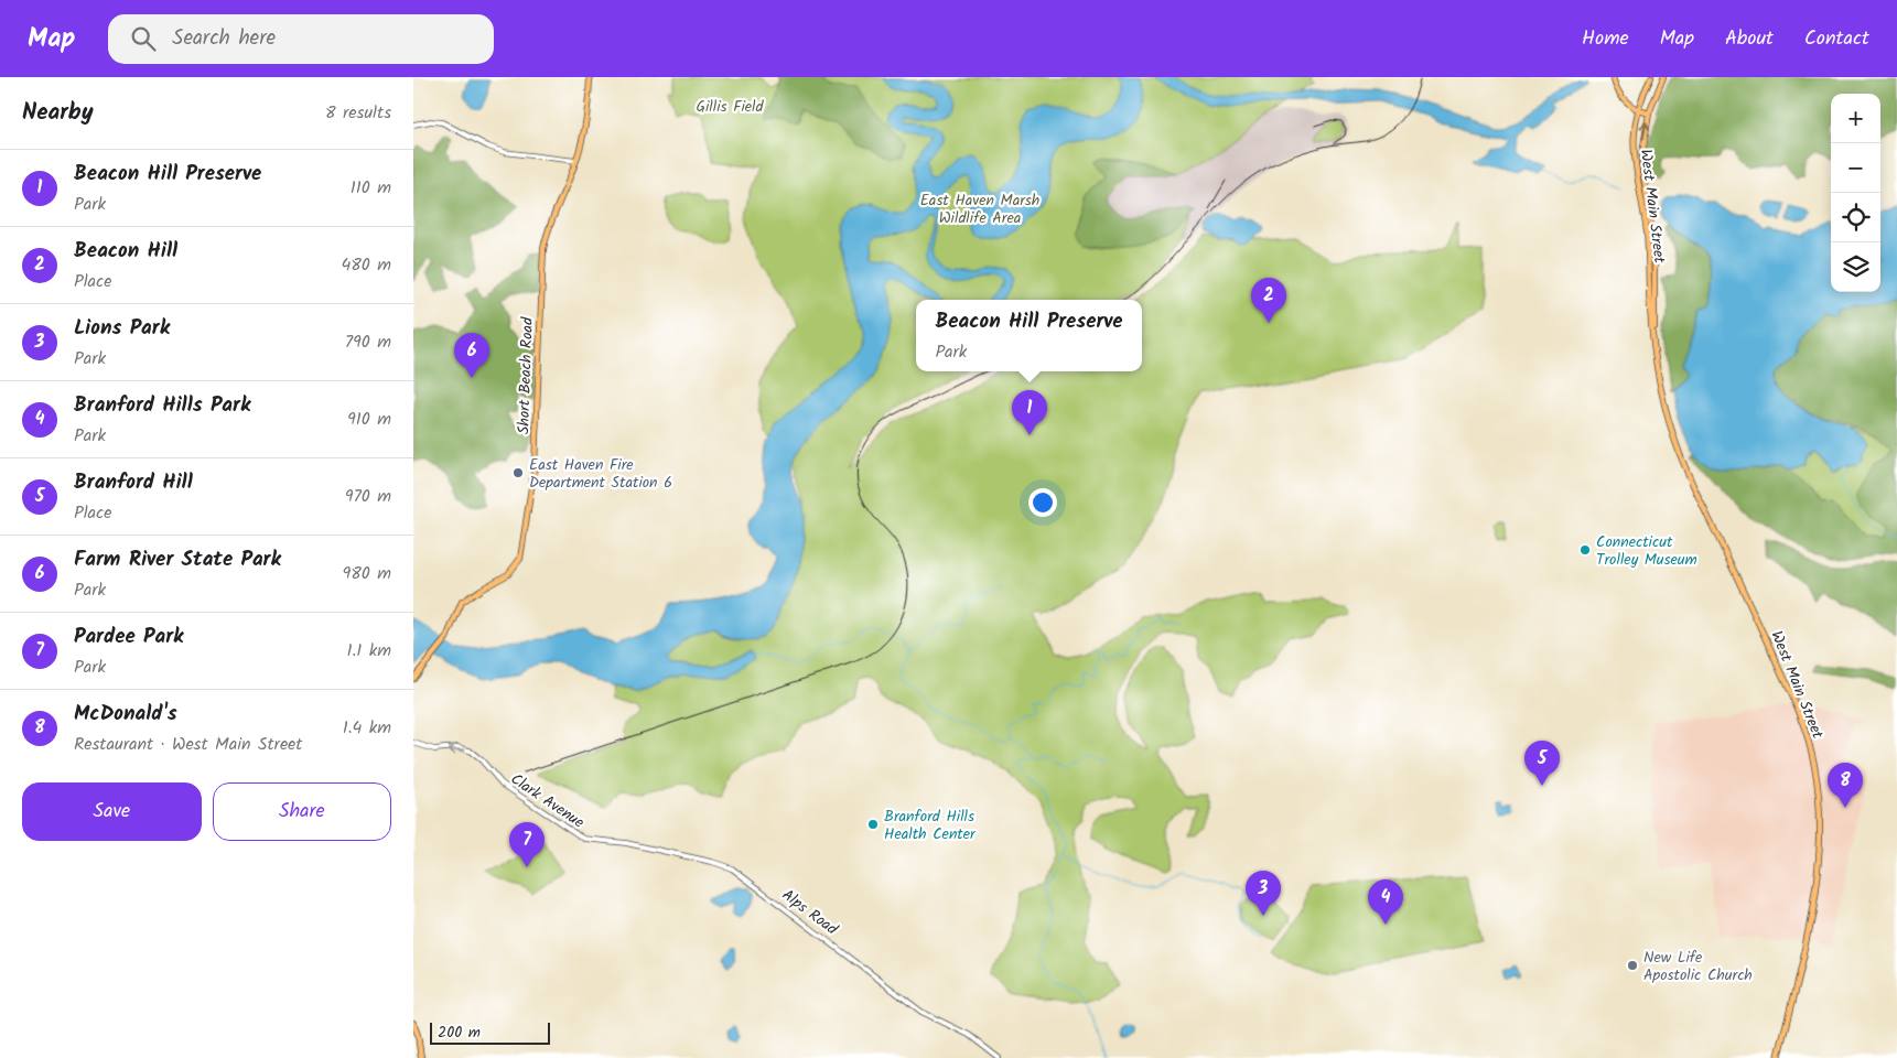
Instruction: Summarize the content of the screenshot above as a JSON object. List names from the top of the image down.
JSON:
{
  "streets": {
    "main road": ["West Main Street", "Short Beach Road"],
    "street": ["Clark Avenue", "Alps Road"]
  },
  "crossings": [
    ["Clark Avenue", "Alps Road"]
  ],
  "one_way": ["Clark Avenue"],
  "parks": ["Gillis Field", "East Haven Marsh Wildlife Area"],
  "places": [
    "East Haven Fire Department Station 6",
    "Connecticut Trolley Museum",
    "Branford Hills Health Center",
    "New Life Apostolic Church"
  ],
  "scale_bar": "200 m",
  "page": {
    "header": "Map",
    "search": "Search here",
    "nav": [
      "Home",
      "Map",
      "About",
      "Contact"
    ],
    "heading": ["Nearby", "8 results"],
    "map_buttons": ["+", "−"],
    "list": [
      {
        "mark": "1",
        "name": "Beacon Hill Preserve",
        "note": "Park",
        "value": "110 m"
      },
      {
        "mark": "2",
        "name": "Beacon Hill",
        "note": "Place",
        "value": "480 m"
      },
      {
        "mark": "3",
        "name": "Lions Park",
        "note": "Park",
        "value": "790 m"
      },
      {
        "mark": "4",
        "name": "Branford Hills Park",
        "note": "Park",
        "value": "910 m"
      },
      {
        "mark": "5",
        "name": "Branford Hill",
        "note": "Place",
        "value": "970 m"
      },
      {
        "mark": "6",
        "name": "Farm River State Park",
        "note": "Park",
        "value": "980 m"
      },
      {
        "mark": "7",
        "name": "Pardee Park",
        "note": "Park",
        "value": "1.1 km"
      },
      {
        "mark": "8",
        "name": "McDonald's",
        "note": "Restaurant · West Main Street",
        "value": "1.4 km"
      }
    ],
    "pins": [
      "2",
      "6",
      "1",
      "5",
      "8",
      "7",
      "3",
      "4"
    ],
    "popup": ["Beacon Hill Preserve", "Park"],
    "buttons": ["Save", "Share"],
    "scale": "200 m"
  }
}
